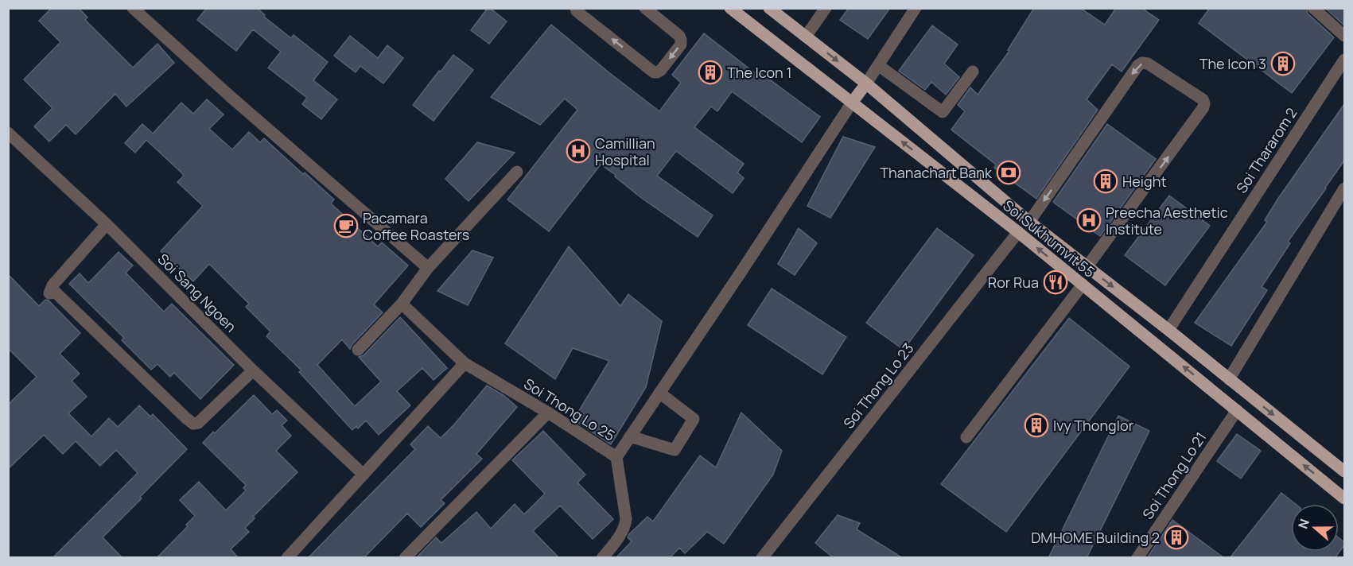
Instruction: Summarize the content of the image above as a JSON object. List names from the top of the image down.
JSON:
{
  "streets": {
    "main road": ["Soi Sukhumvit 55"],
    "street": [
      "Soi Thararom 2",
      "Soi Sang Ngoen",
      "Soi Thong Lo 23",
      "Soi Thong Lo 25",
      "Soi Thong Lo 21"
    ]
  },
  "crossings": [
    ["Soi Thararom 2", "Soi Sukhumvit 55"],
    ["Soi Sukhumvit 55", "Soi Thong Lo 23"],
    ["Soi Sukhumvit 55", "Soi Thong Lo 25"],
    ["Soi Sukhumvit 55", "Soi Thong Lo 21"]
  ],
  "places": {
    "building": [
      "The Icon 3",
      "The Icon 1",
      "Height",
      "Ivy Thonglor",
      "DMHOME Building 2"
    ],
    "hospital": ["Camillian Hospital", "Preecha Aesthetic Institute"],
    "bank": ["Thanachart Bank"],
    "cafe": ["Pacamara Coffee Roasters"],
    "restaurant": ["Ror Rua"]
  },
  "north": "left"
}
